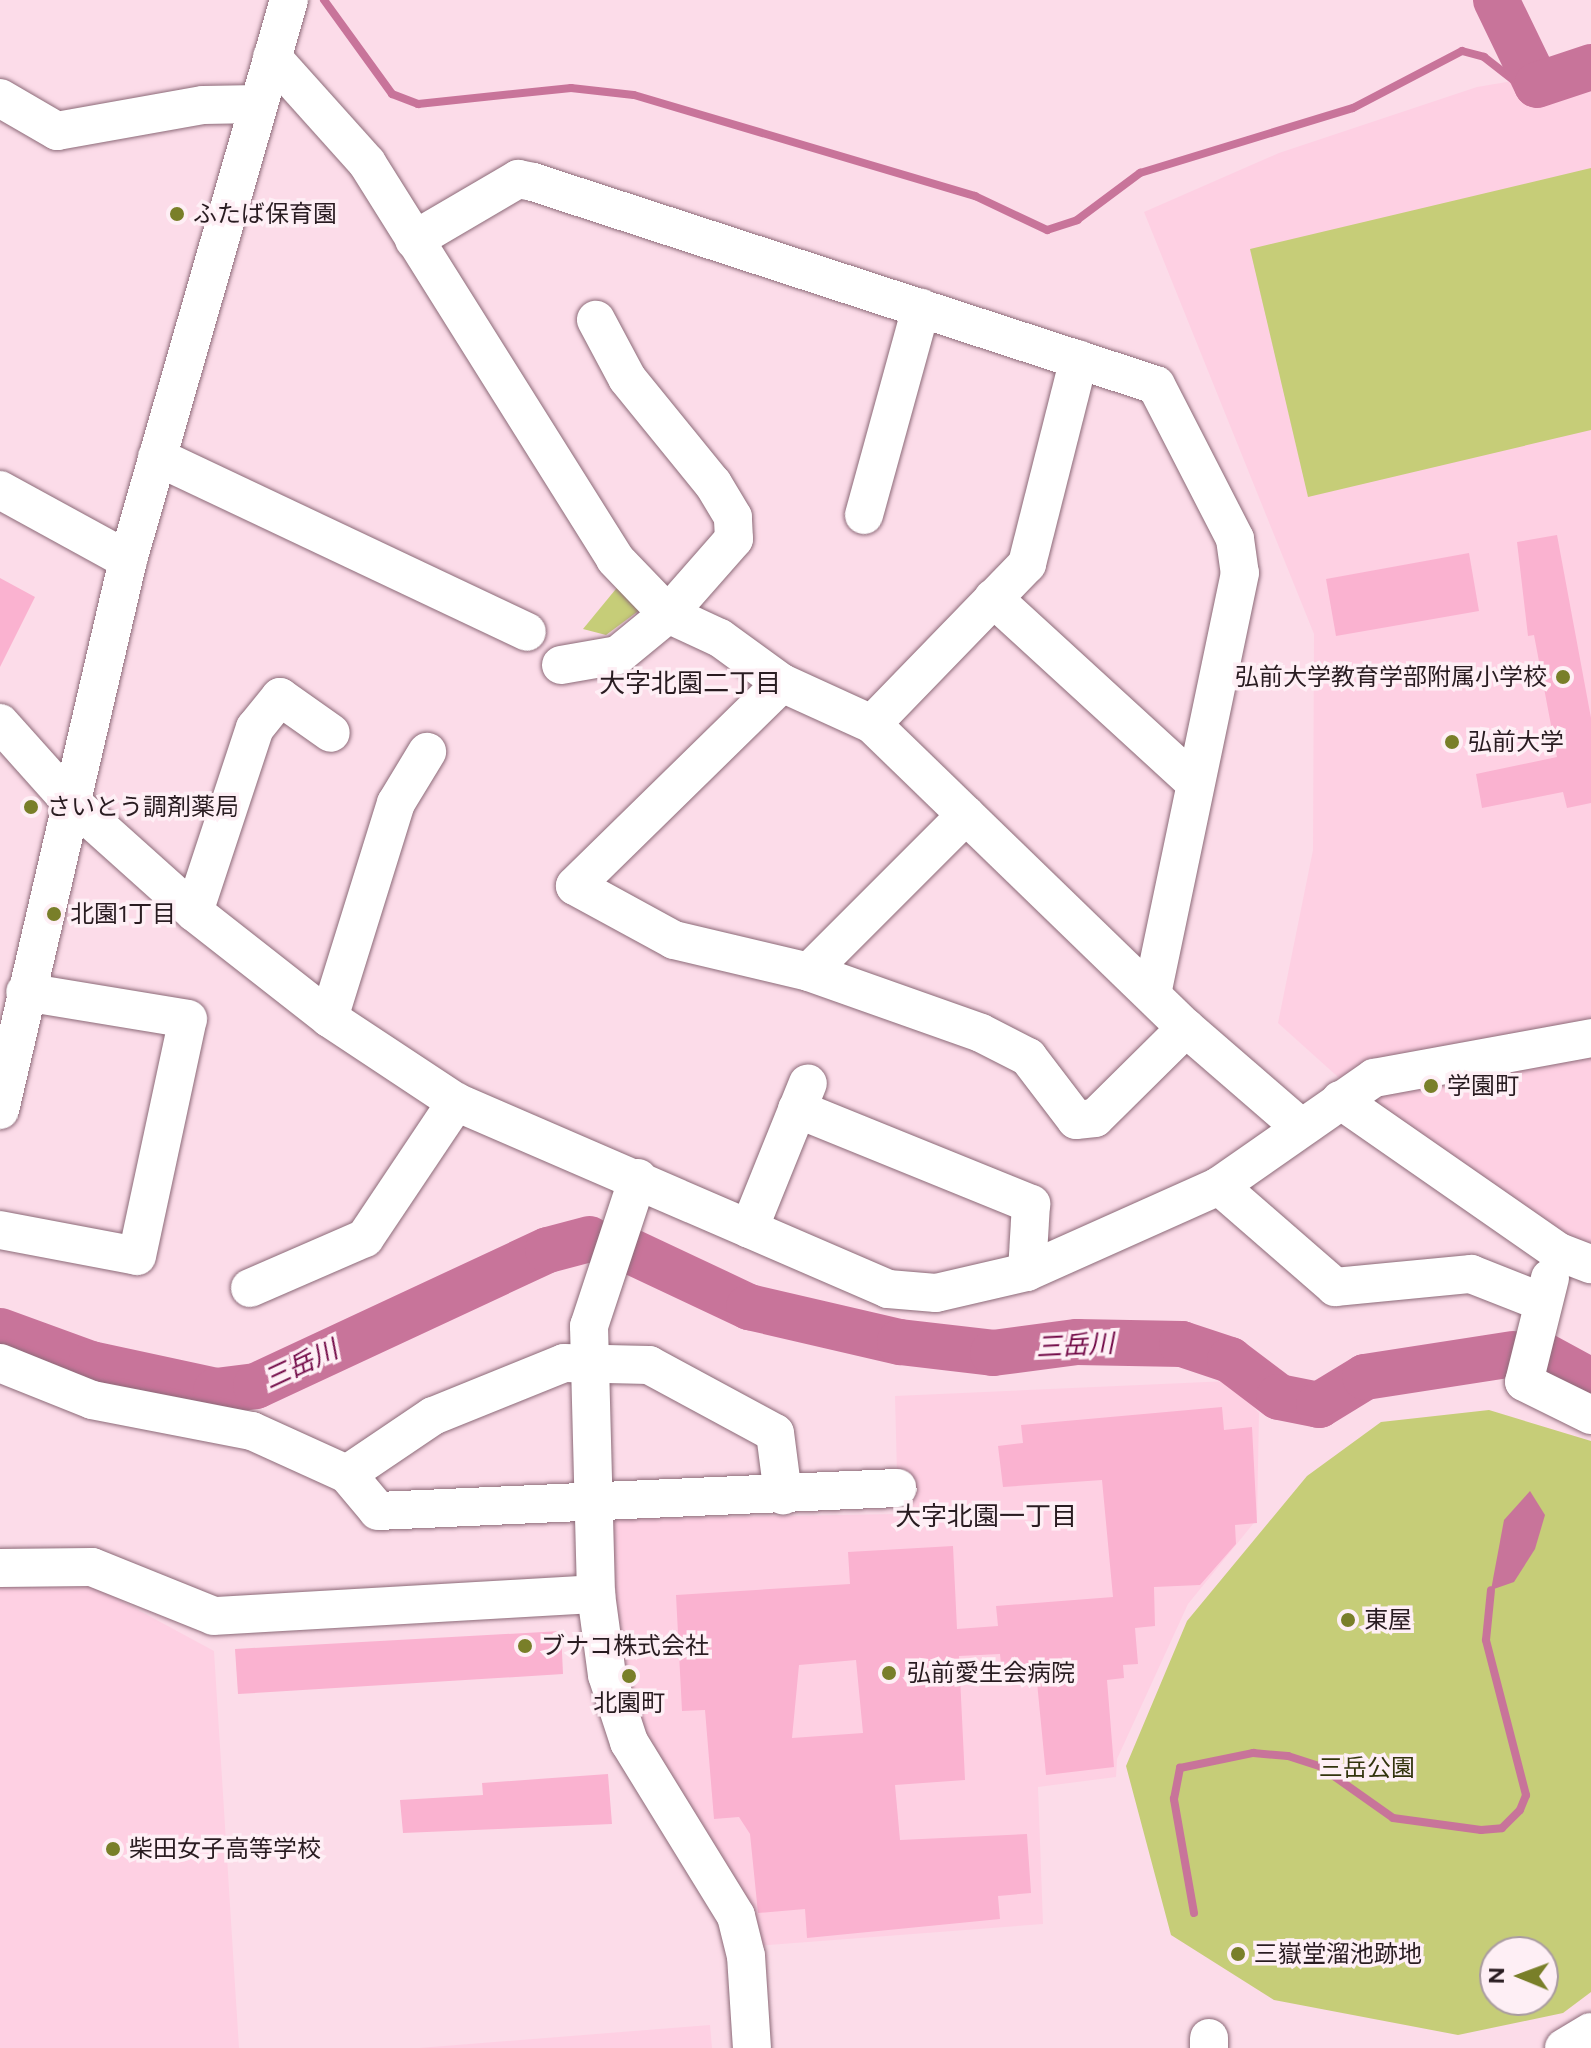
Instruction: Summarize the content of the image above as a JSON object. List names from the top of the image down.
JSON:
{
  "districts": ["大字北園二丁目", "大字北園一丁目"],
  "water": ["三岳川"],
  "parks": ["三岳公園"],
  "places": [
    "ふたば保育園",
    "弘前大学教育学部附属小学校",
    "弘前大学",
    "さいとう調剤薬局",
    "北園1丁目",
    "学園町",
    "東屋",
    "ブナコ株式会社",
    "弘前愛生会病院",
    "北園町",
    "柴田女子高等学校",
    "三嶽堂溜池跡地"
  ],
  "north": "left"
}
